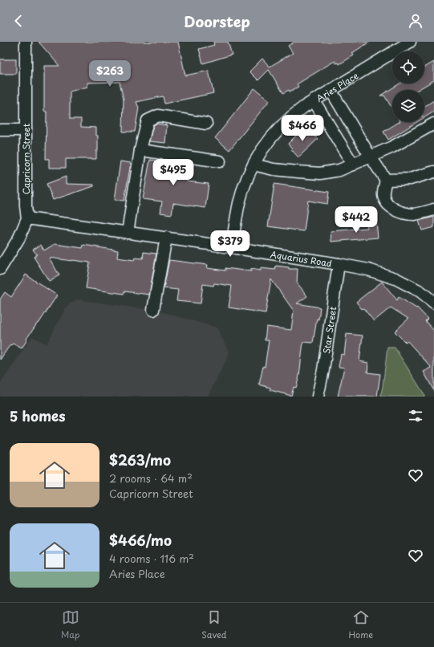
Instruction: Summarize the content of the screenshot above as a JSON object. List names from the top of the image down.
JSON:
{
  "streets": {
    "street": [
      "Aries Place",
      "Capricorn Street",
      "Aquarius Road",
      "Star Street"
    ]
  },
  "crossings": [
    ["Aries Place", "Aquarius Road"],
    ["Capricorn Street", "Aquarius Road"],
    ["Aquarius Road", "Star Street"]
  ],
  "page": {
    "header": "Doorstep",
    "price": [
      "$263",
      "$466",
      "$495",
      "$442",
      "$379"
    ],
    "heading": "5 homes",
    "list": [
      {
        "name": "$263/mo",
        "note": "2 rooms · 64 m² · Capricorn Street"
      },
      {
        "name": "$466/mo",
        "note": "4 rooms · 116 m² · Aries Place"
      }
    ],
    "tabs": ["Map", "Saved", "Home"]
  }
}
